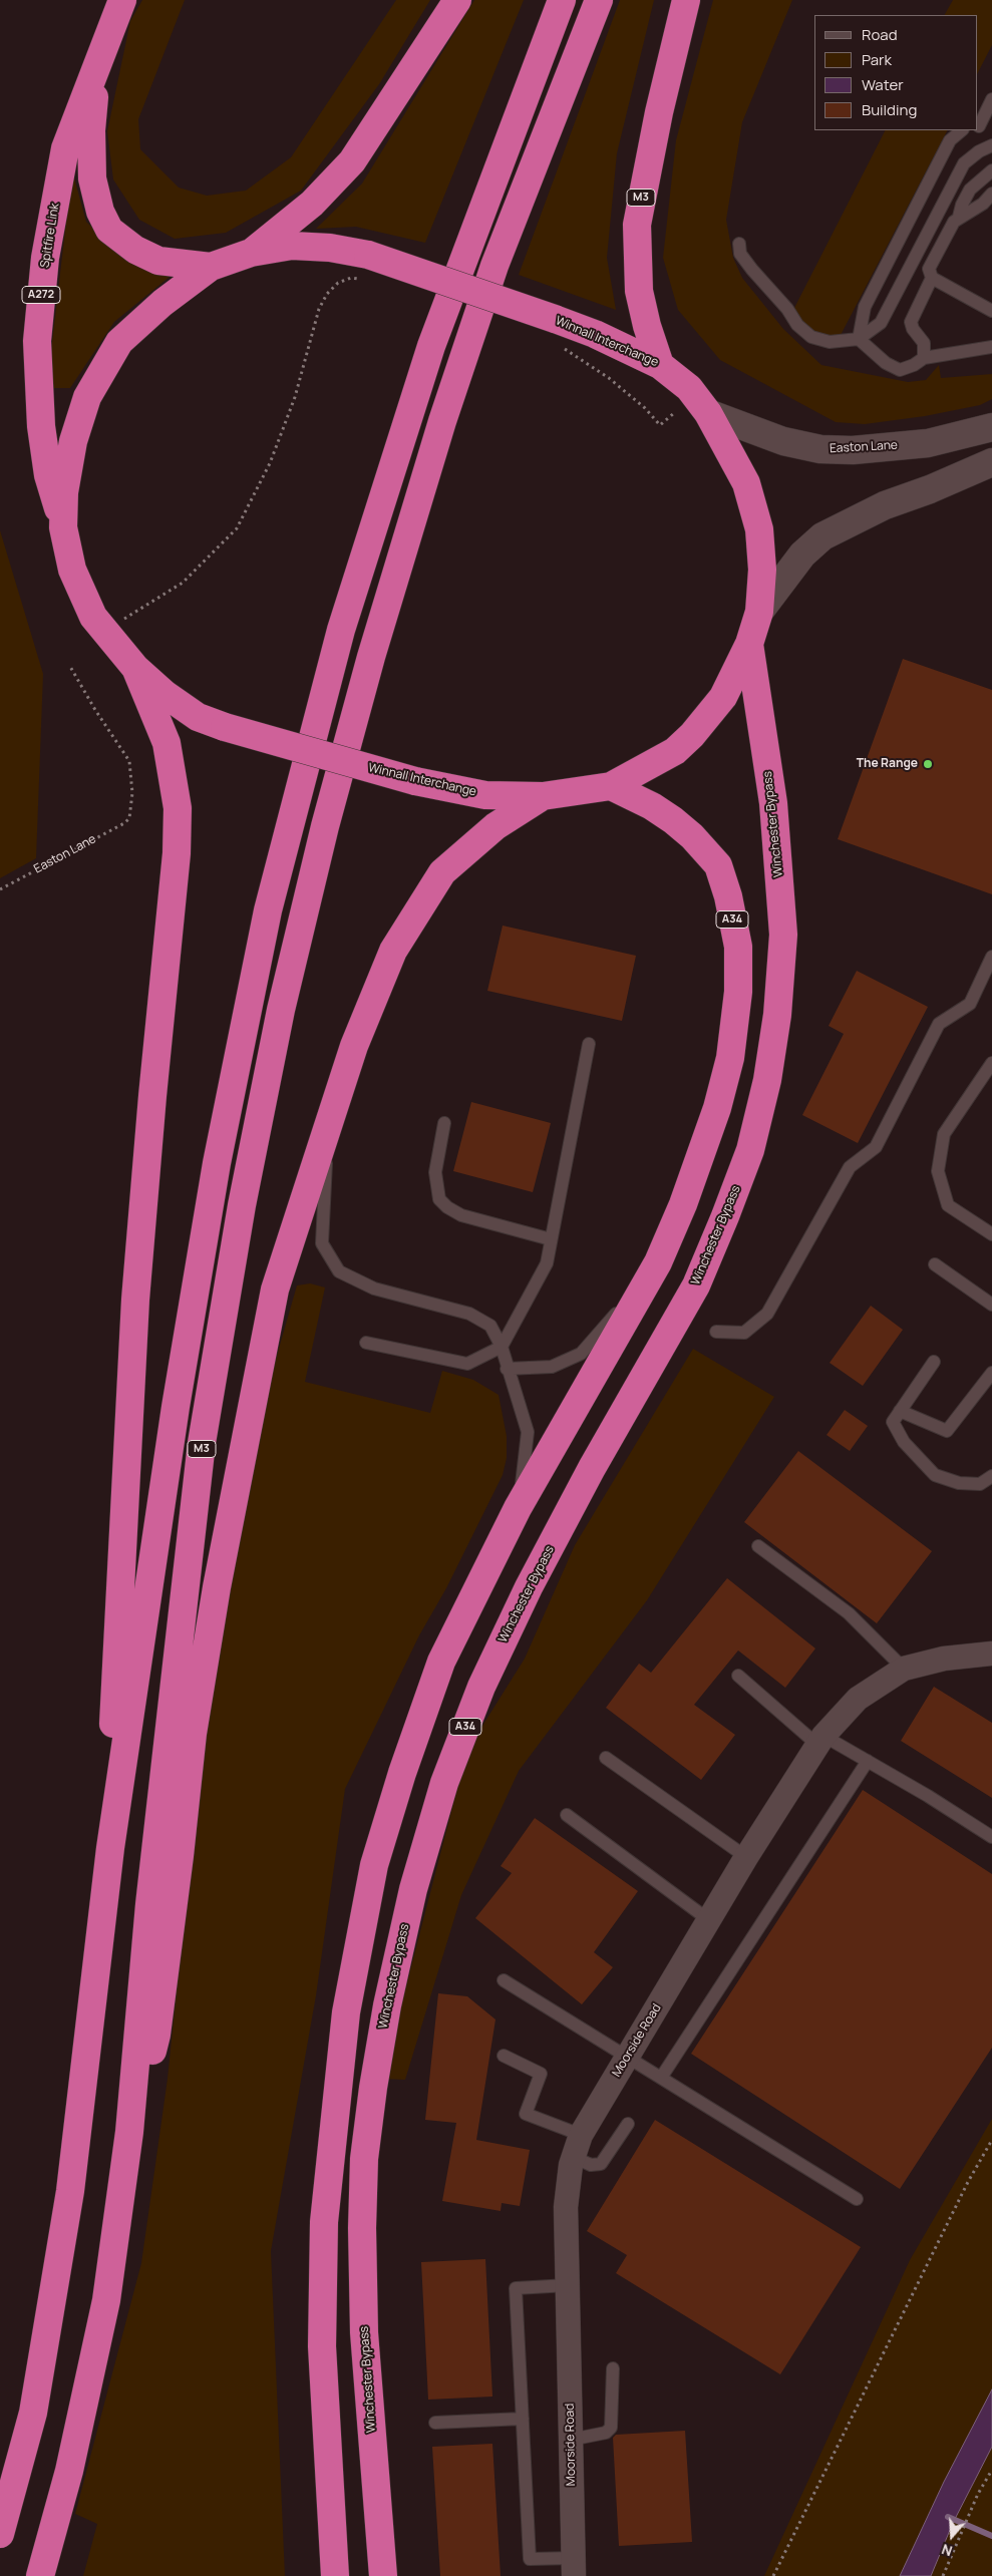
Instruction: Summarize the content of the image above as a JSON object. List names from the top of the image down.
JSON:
{
  "streets": {
    "highway": [
      "M3",
      "Spitfire Link",
      "A272",
      "Winnall Interchange",
      "Winchester Bypass",
      "A34"
    ],
    "street": ["Easton Lane", "Moorside Road"]
  },
  "crossings": [
    ["M3", "Winnall Interchange"],
    ["Spitfire Link", "Winnall Interchange"],
    ["Winnall Interchange", "Easton Lane"],
    ["Winnall Interchange", "Winchester Bypass"],
    ["Winnall Interchange", "A34"]
  ],
  "places": ["The Range"],
  "legend": [
    "Road",
    "Park",
    "Water",
    "Building"
  ],
  "north": "bottom"
}
